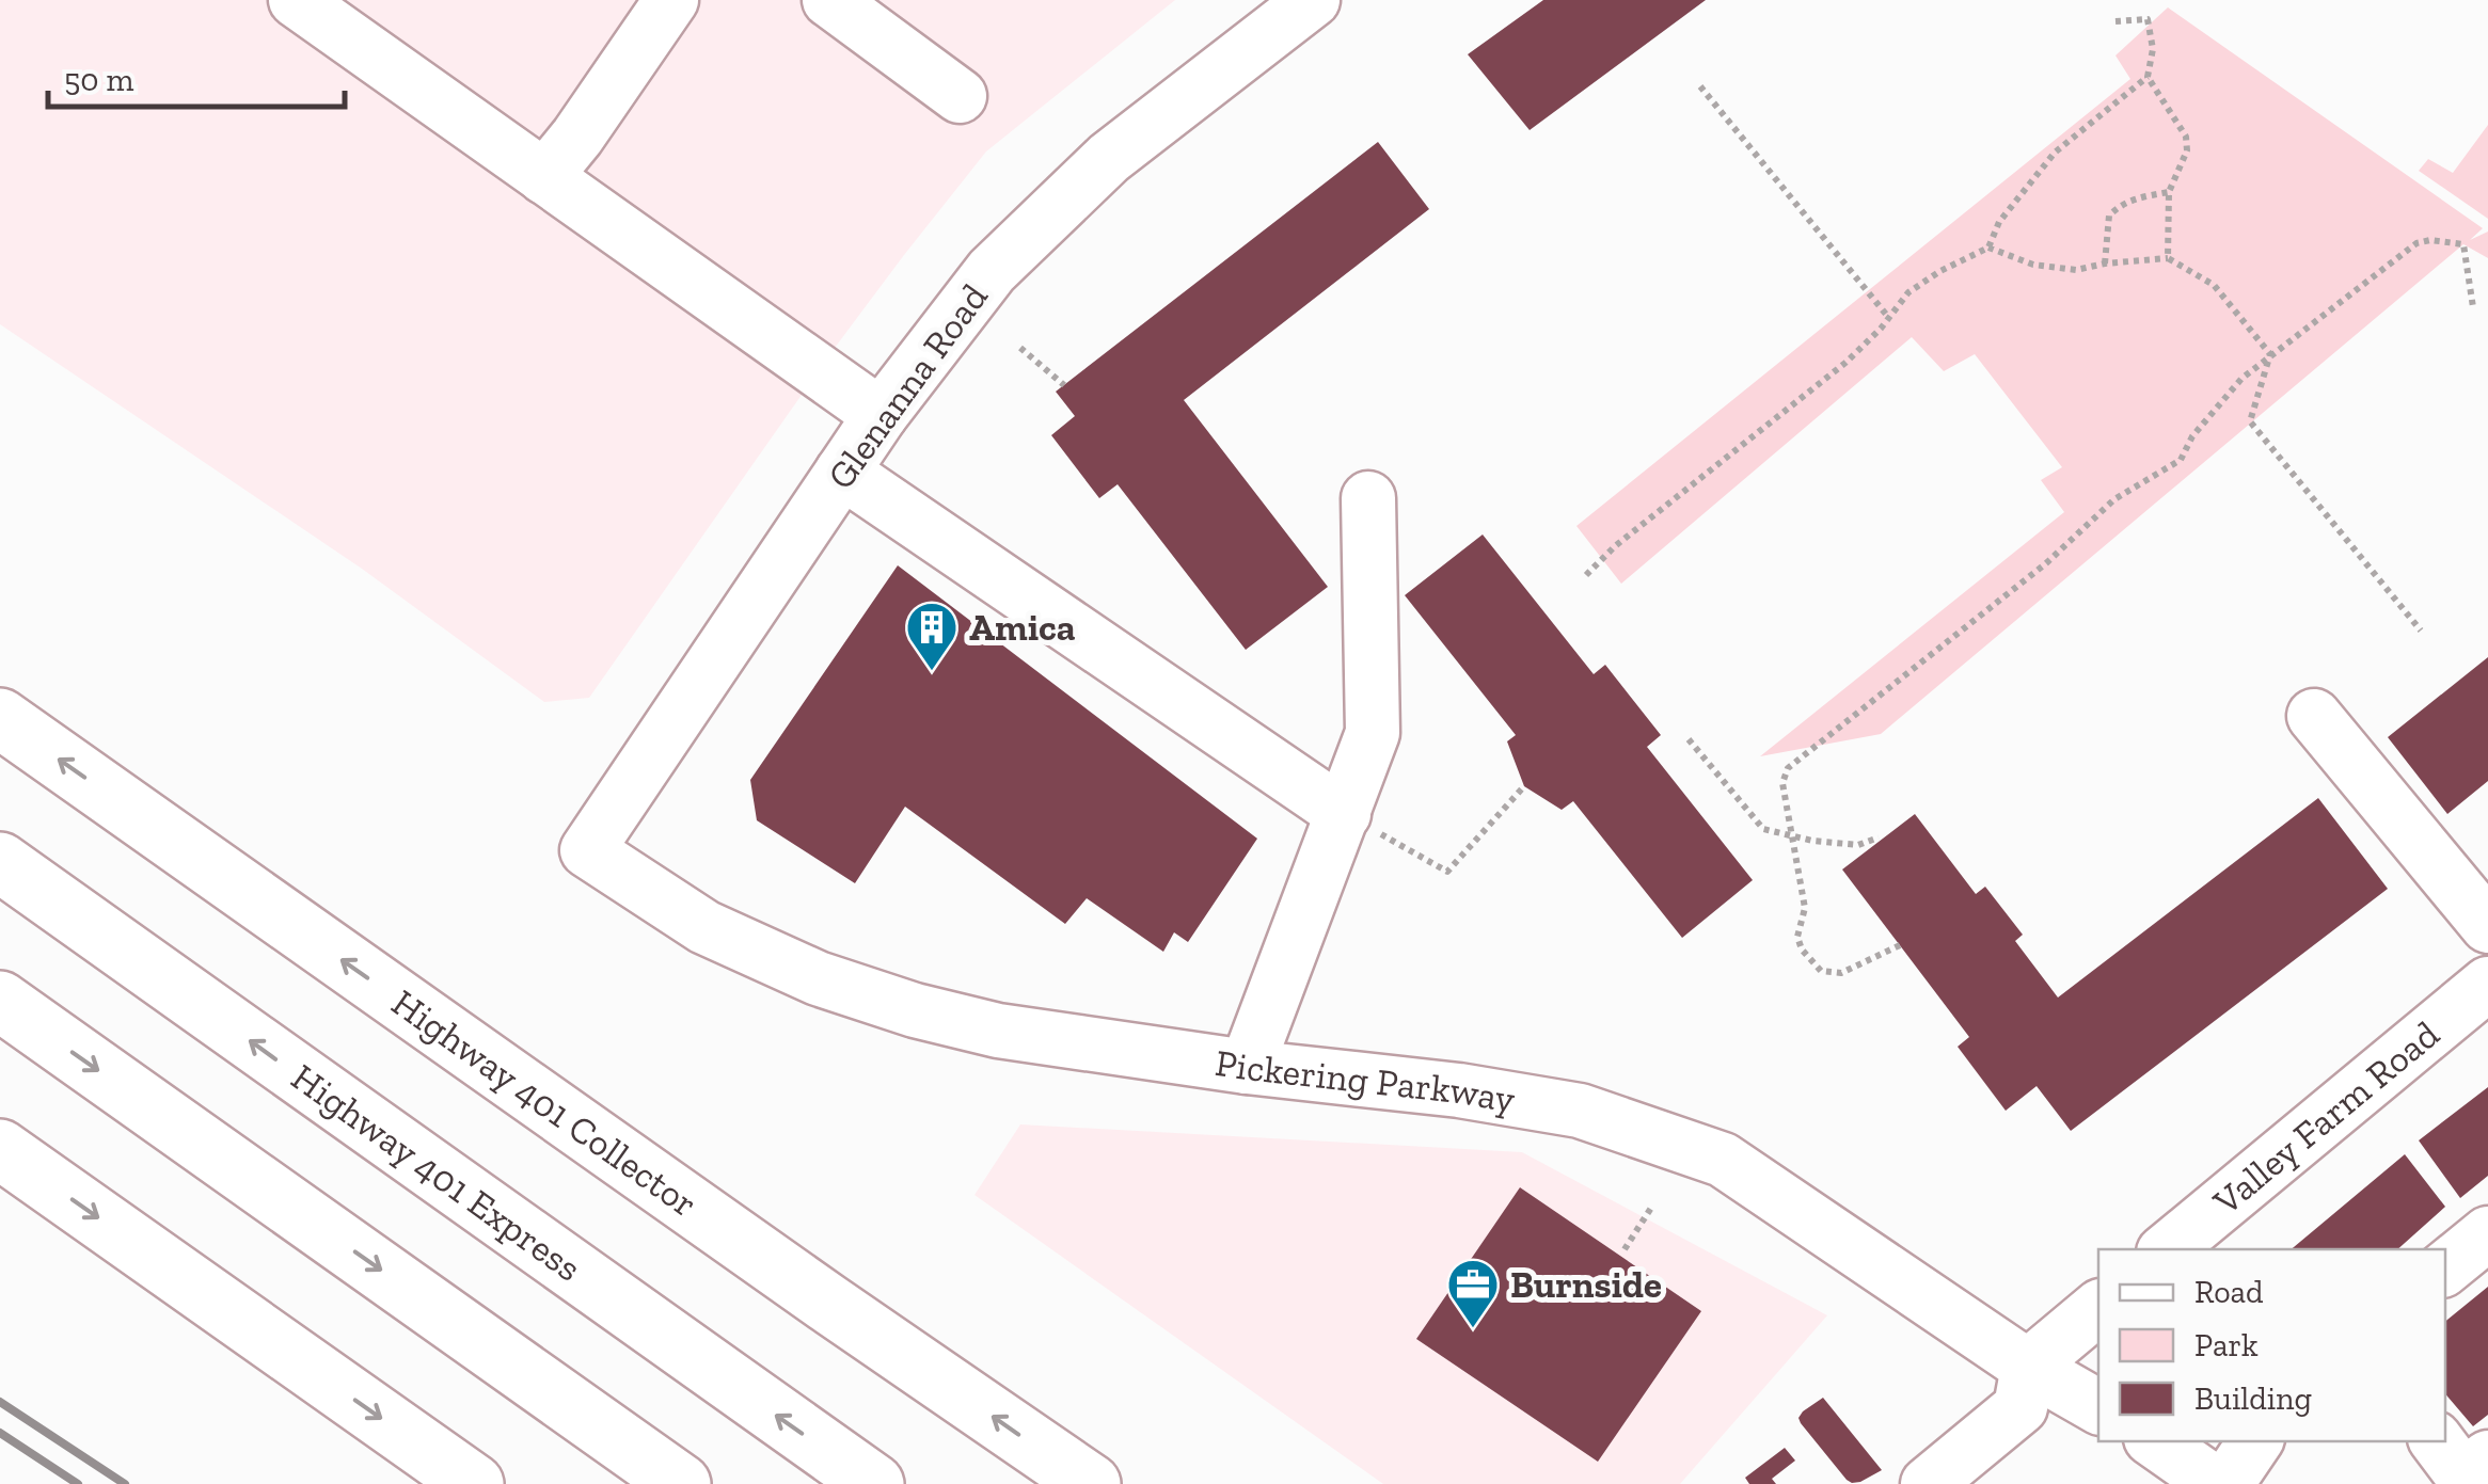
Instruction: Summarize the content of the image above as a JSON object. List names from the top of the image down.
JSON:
{
  "streets": {
    "highway": ["Highway 401 Collector", "Highway 401 Express"],
    "street": ["Glenanna Road", "Pickering Parkway", "Valley Farm Road"]
  },
  "crossings": [
    ["Glenanna Road", "Pickering Parkway"]
  ],
  "places": {
    "building": ["Amica"],
    "office": ["Burnside"]
  },
  "legend": ["Road", "Park", "Building"],
  "scale_bar": "50 m"
}
